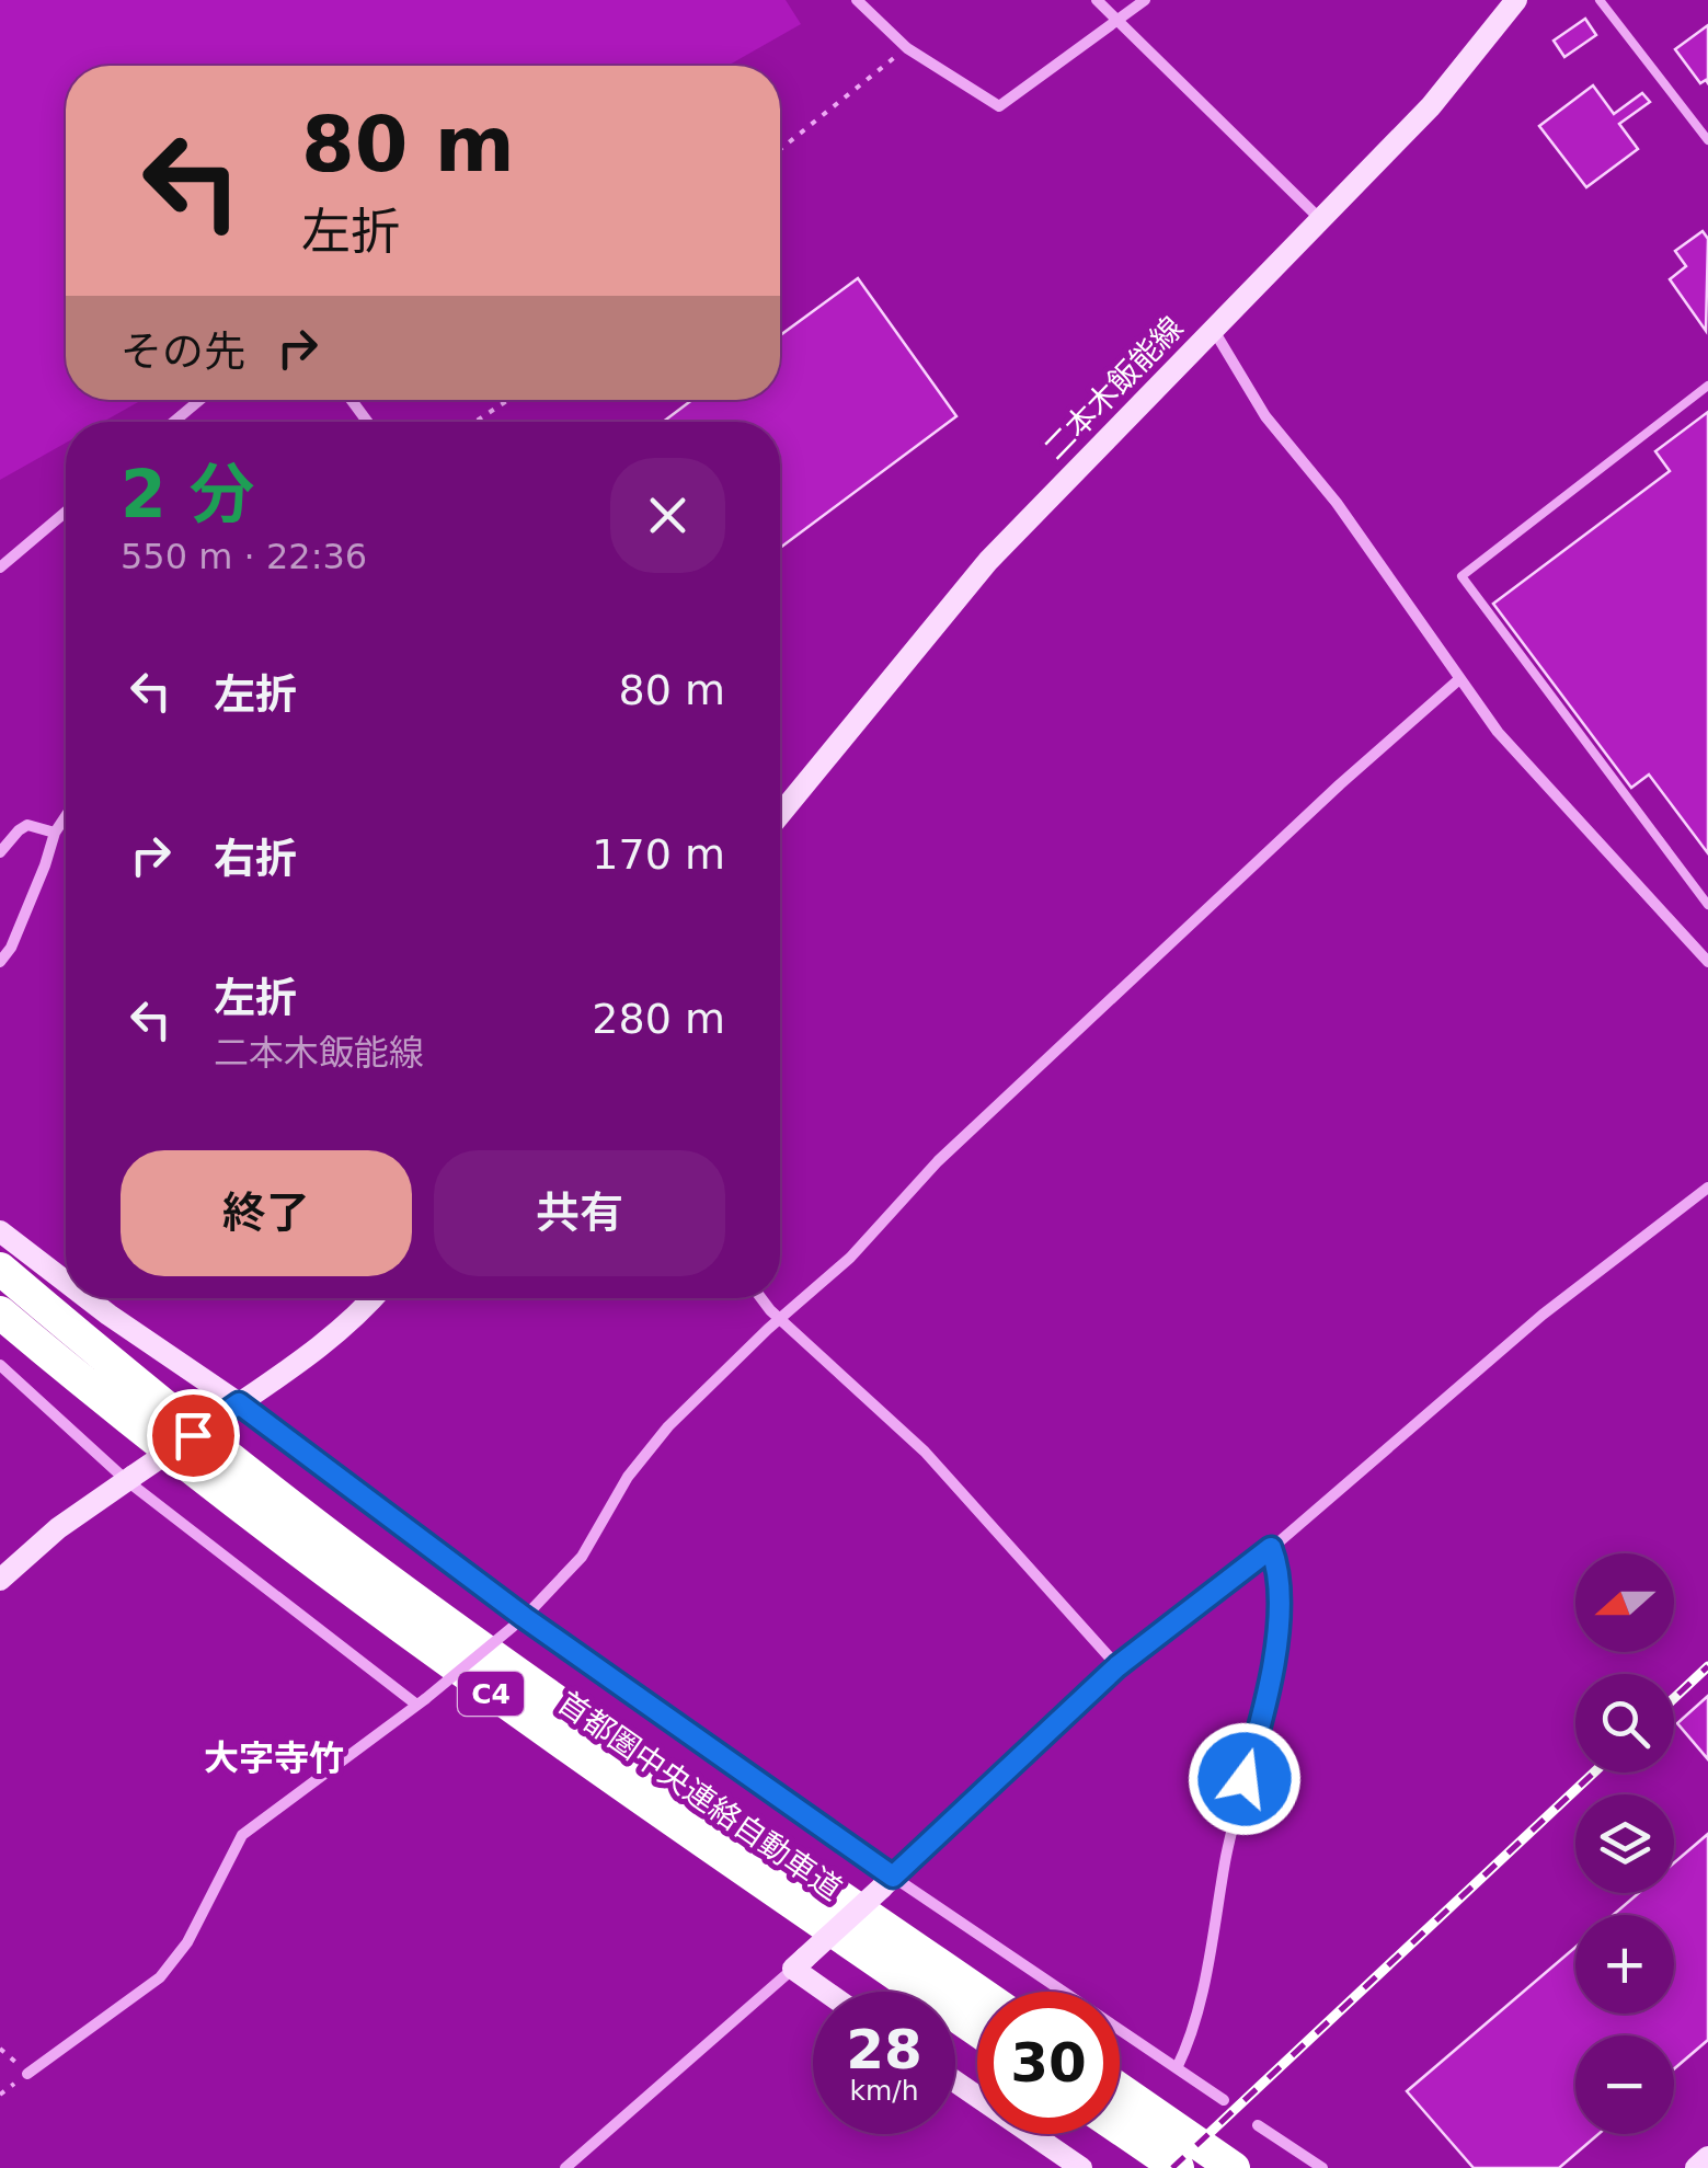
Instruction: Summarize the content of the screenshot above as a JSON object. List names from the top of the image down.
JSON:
{
  "streets": {
    "highway": ["C4", "首都圏中央連絡自動車道"],
    "main road": ["二本木飯能線"]
  },
  "districts": ["大字寺竹"],
  "north": "left",
  "page": {
    "turn": ["80 m", "左折"],
    "then": "その先",
    "heading": ["2 分", "550 m · 22:36"],
    "list": [
      {
        "name": "左折",
        "value": "80 m"
      },
      {
        "name": "右折",
        "value": "170 m"
      },
      {
        "name": "左折",
        "note": "二本木飯能線",
        "value": "280 m"
      }
    ],
    "buttons": ["終了", "共有"],
    "map_buttons": ["+", "−"],
    "speed": "28 km/h",
    "limit": "30"
  }
}
